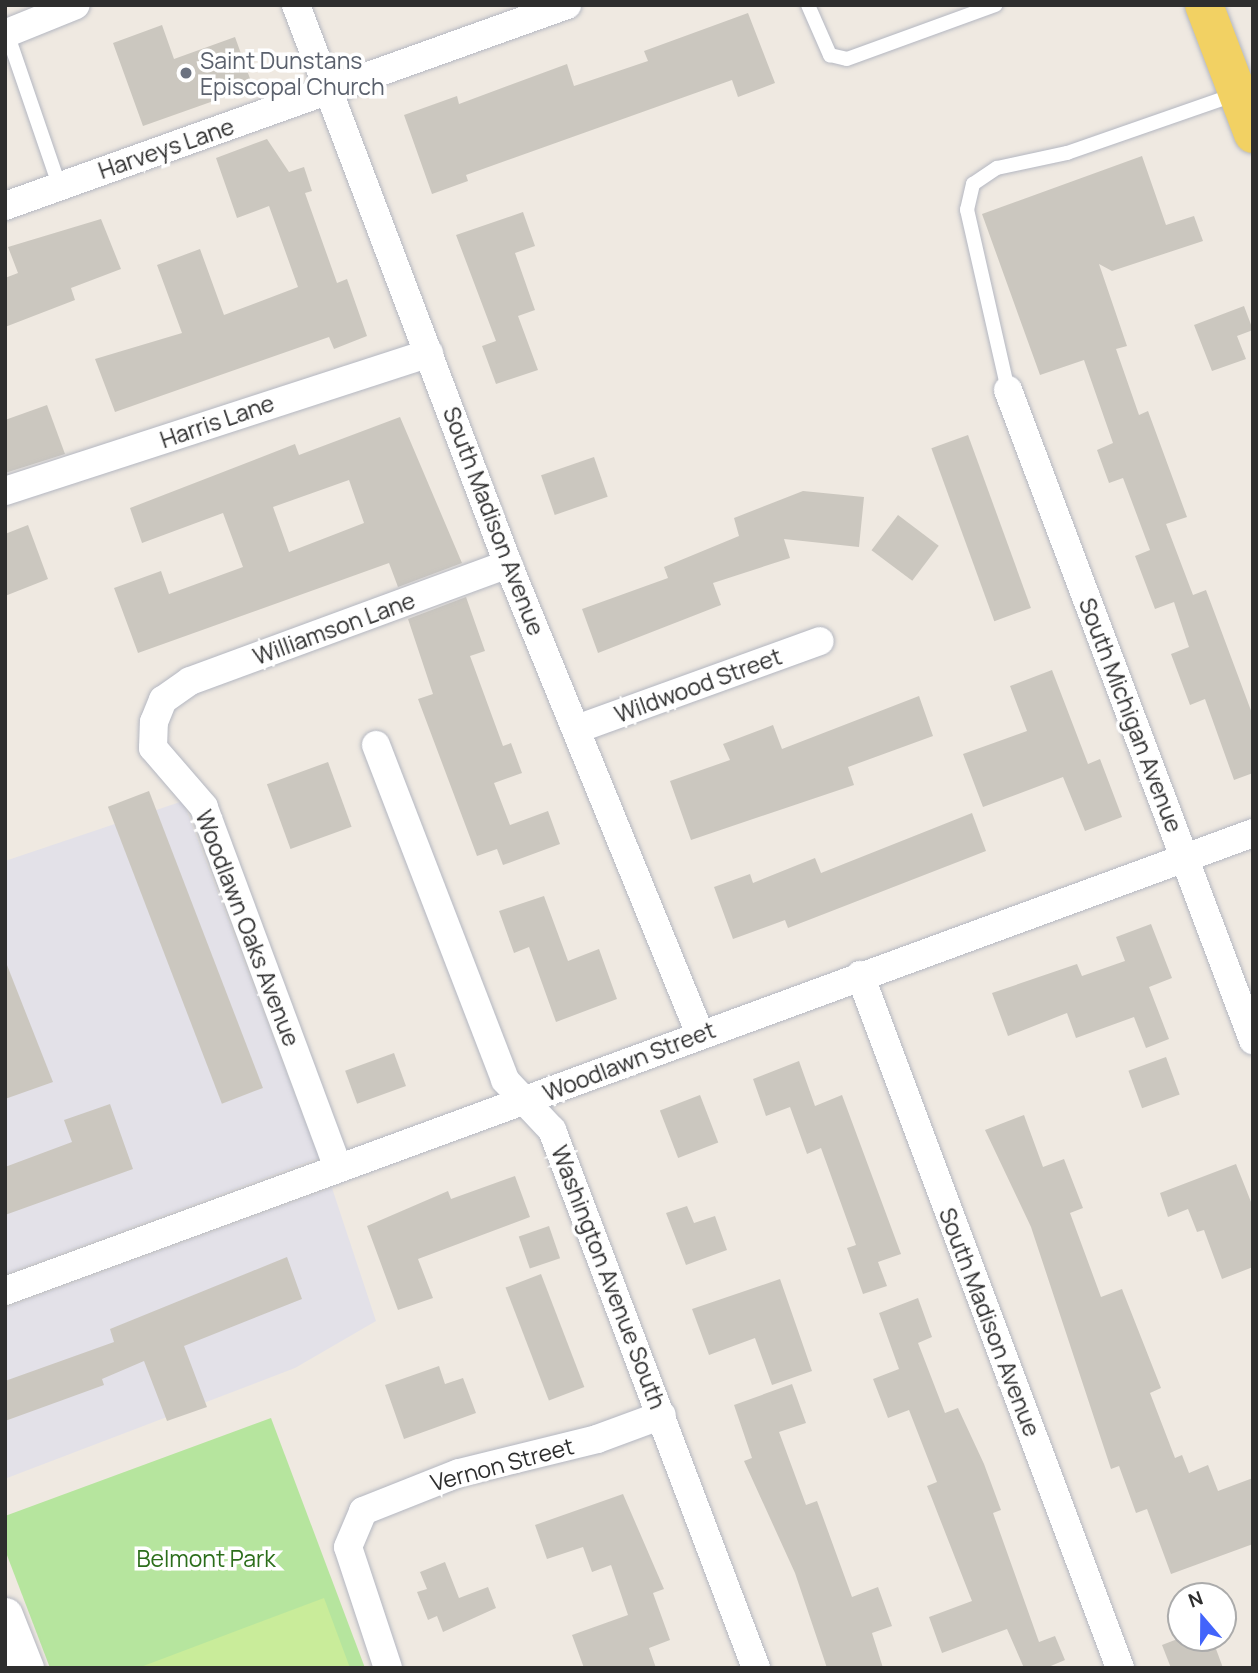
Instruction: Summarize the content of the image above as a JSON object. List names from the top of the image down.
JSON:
{
  "streets": {
    "street": [
      "Harveys Lane",
      "Harris Lane",
      "South Madison Avenue",
      "Williamson Lane",
      "Wildwood Street",
      "South Michigan Avenue",
      "Woodlawn Oaks Avenue",
      "Woodlawn Street",
      "Washington Avenue South",
      "Vernon Street"
    ]
  },
  "crossings": [
    ["Harveys Lane", "South Madison Avenue"],
    ["Harris Lane", "South Madison Avenue"],
    ["South Madison Avenue", "Williamson Lane"],
    ["South Madison Avenue", "Wildwood Street"],
    ["South Madison Avenue", "Woodlawn Street"],
    ["Williamson Lane", "Woodlawn Oaks Avenue"],
    ["South Michigan Avenue", "Woodlawn Street"],
    ["Woodlawn Oaks Avenue", "Woodlawn Street"],
    ["Woodlawn Street", "Washington Avenue South"],
    ["Washington Avenue South", "Vernon Street"]
  ],
  "parks": ["Belmont Park"],
  "places": ["Saint Dunstans Episcopal Church"],
  "north": "top"
}
